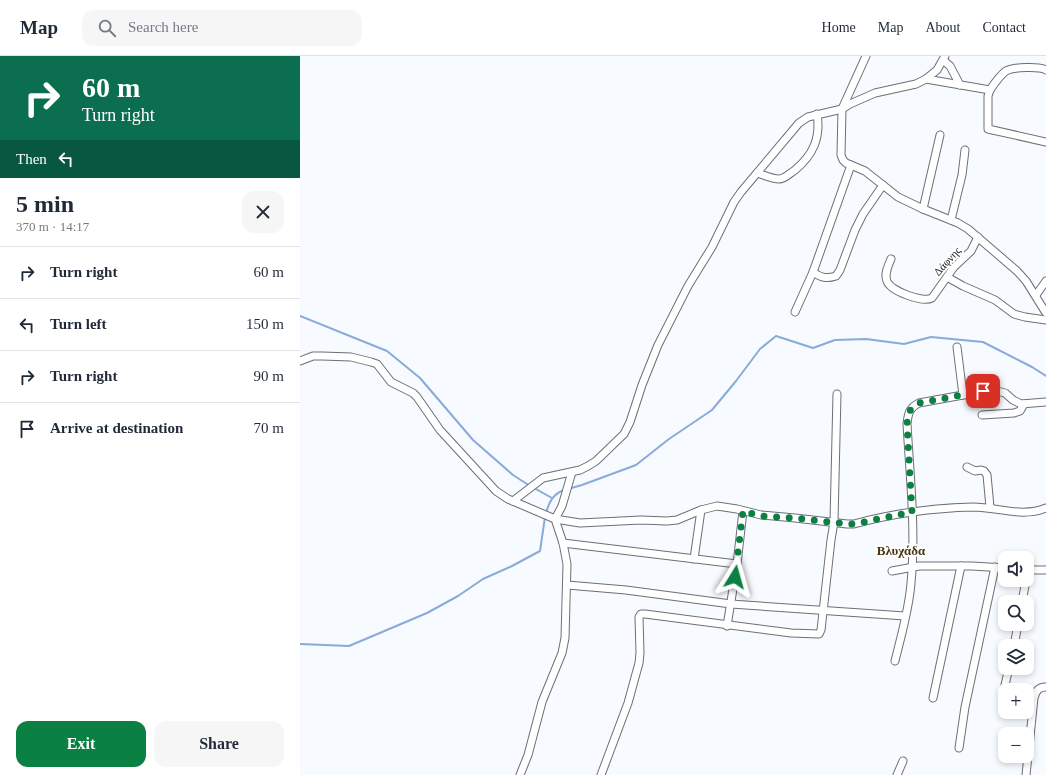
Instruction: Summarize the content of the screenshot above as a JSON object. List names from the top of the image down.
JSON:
{
  "streets": {
    "street": ["Δάφνης"]
  },
  "districts": ["Βλυχάδα"],
  "page": {
    "header": "Map",
    "search": "Search here",
    "nav": [
      "Home",
      "Map",
      "About",
      "Contact"
    ],
    "turn": ["60 m", "Turn right"],
    "then": "Then",
    "heading": ["5 min", "370 m · 14:17"],
    "list": [
      {
        "name": "Turn right",
        "value": "60 m"
      },
      {
        "name": "Turn left",
        "value": "150 m"
      },
      {
        "name": "Turn right",
        "value": "90 m"
      },
      {
        "name": "Arrive at destination",
        "value": "70 m"
      }
    ],
    "map_buttons": ["+", "−"],
    "buttons": ["Exit", "Share"]
  }
}
